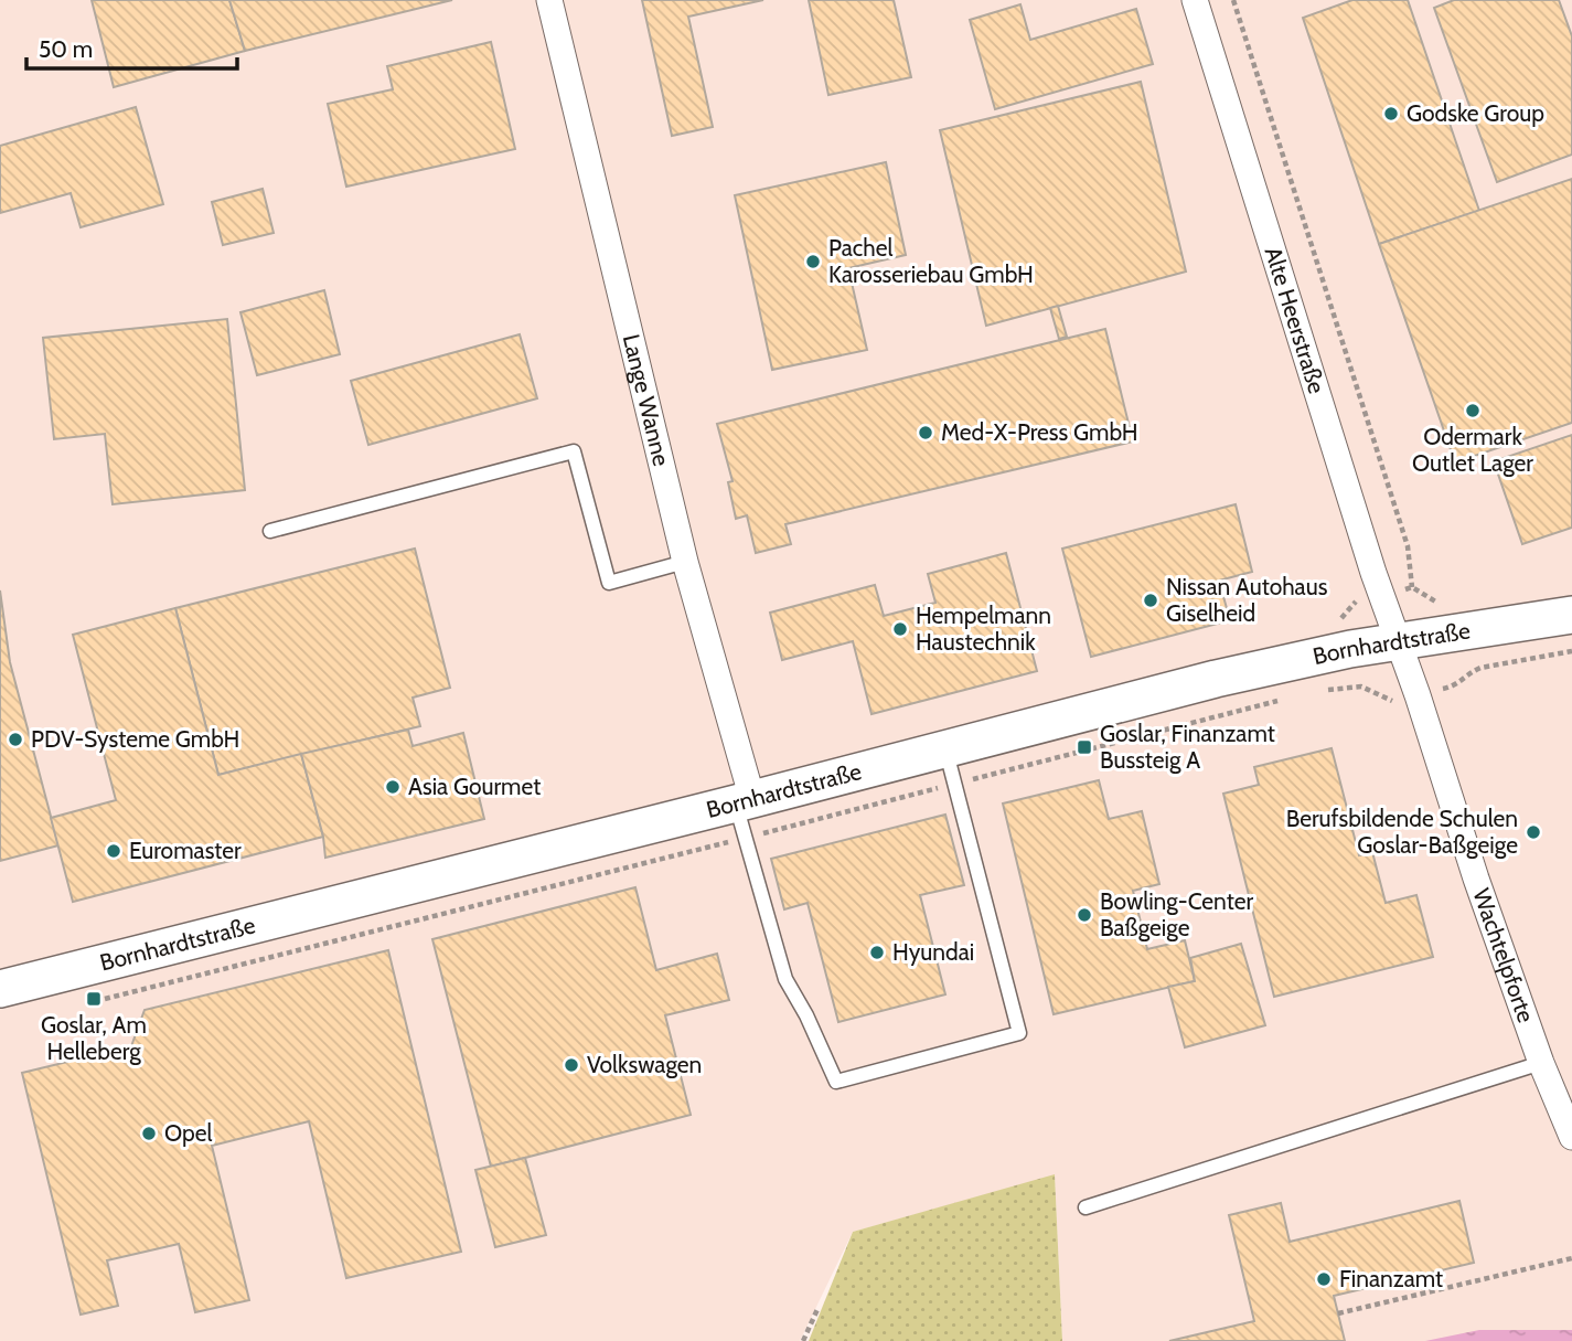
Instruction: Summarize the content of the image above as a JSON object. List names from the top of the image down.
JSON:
{
  "streets": {
    "street": [
      "Alte Heerstraße",
      "Lange Wanne",
      "Bornhardtstraße",
      "Wachtelpforte"
    ]
  },
  "crossings": [
    ["Alte Heerstraße", "Bornhardtstraße"],
    ["Alte Heerstraße", "Wachtelpforte"],
    ["Lange Wanne", "Bornhardtstraße"],
    ["Bornhardtstraße", "Wachtelpforte"]
  ],
  "places": {
    "other": [
      "Godske Group",
      "Pachel Karosseriebau GmbH",
      "Odermark Outlet Lager",
      "Med-X-Press GmbH",
      "Nissan Autohaus Giselheid",
      "Hempelmann Haustechnik",
      "PDV-Systeme GmbH",
      "Asia Gourmet",
      "Berufsbildende Schulen Goslar-Baßgeige",
      "Euromaster",
      "Bowling-Center Baßgeige",
      "Hyundai",
      "Volkswagen",
      "Opel",
      "Finanzamt"
    ],
    "transit": ["Goslar, Finanzamt Bussteig A", "Goslar, Am Helleberg"]
  },
  "scale_bar": "50 m"
}
